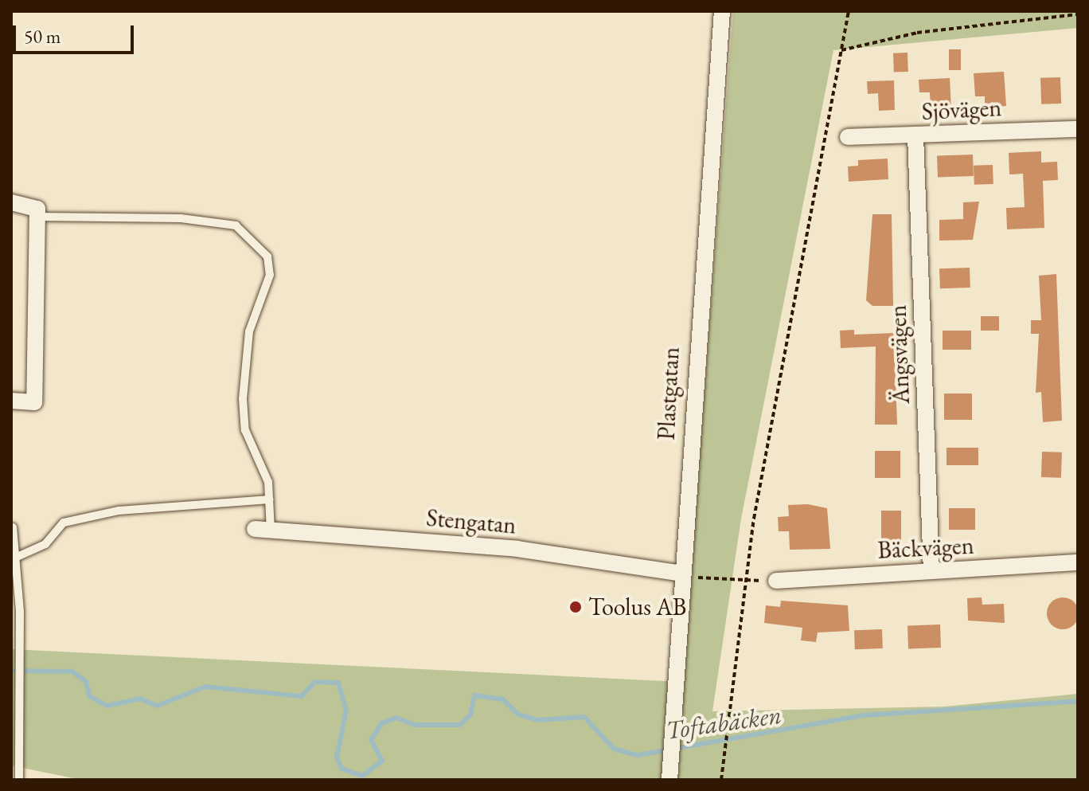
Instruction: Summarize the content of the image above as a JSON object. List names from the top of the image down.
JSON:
{
  "streets": {
    "street": [
      "Sjövägen",
      "Ängsvägen",
      "Plastgatan",
      "Stengatan",
      "Bäckvägen"
    ]
  },
  "crossings": [
    ["Sjövägen", "Ängsvägen"],
    ["Ängsvägen", "Bäckvägen"],
    ["Plastgatan", "Stengatan"]
  ],
  "water": ["Toftabäcken"],
  "places": ["Toolus AB"],
  "scale_bar": "50 m"
}
